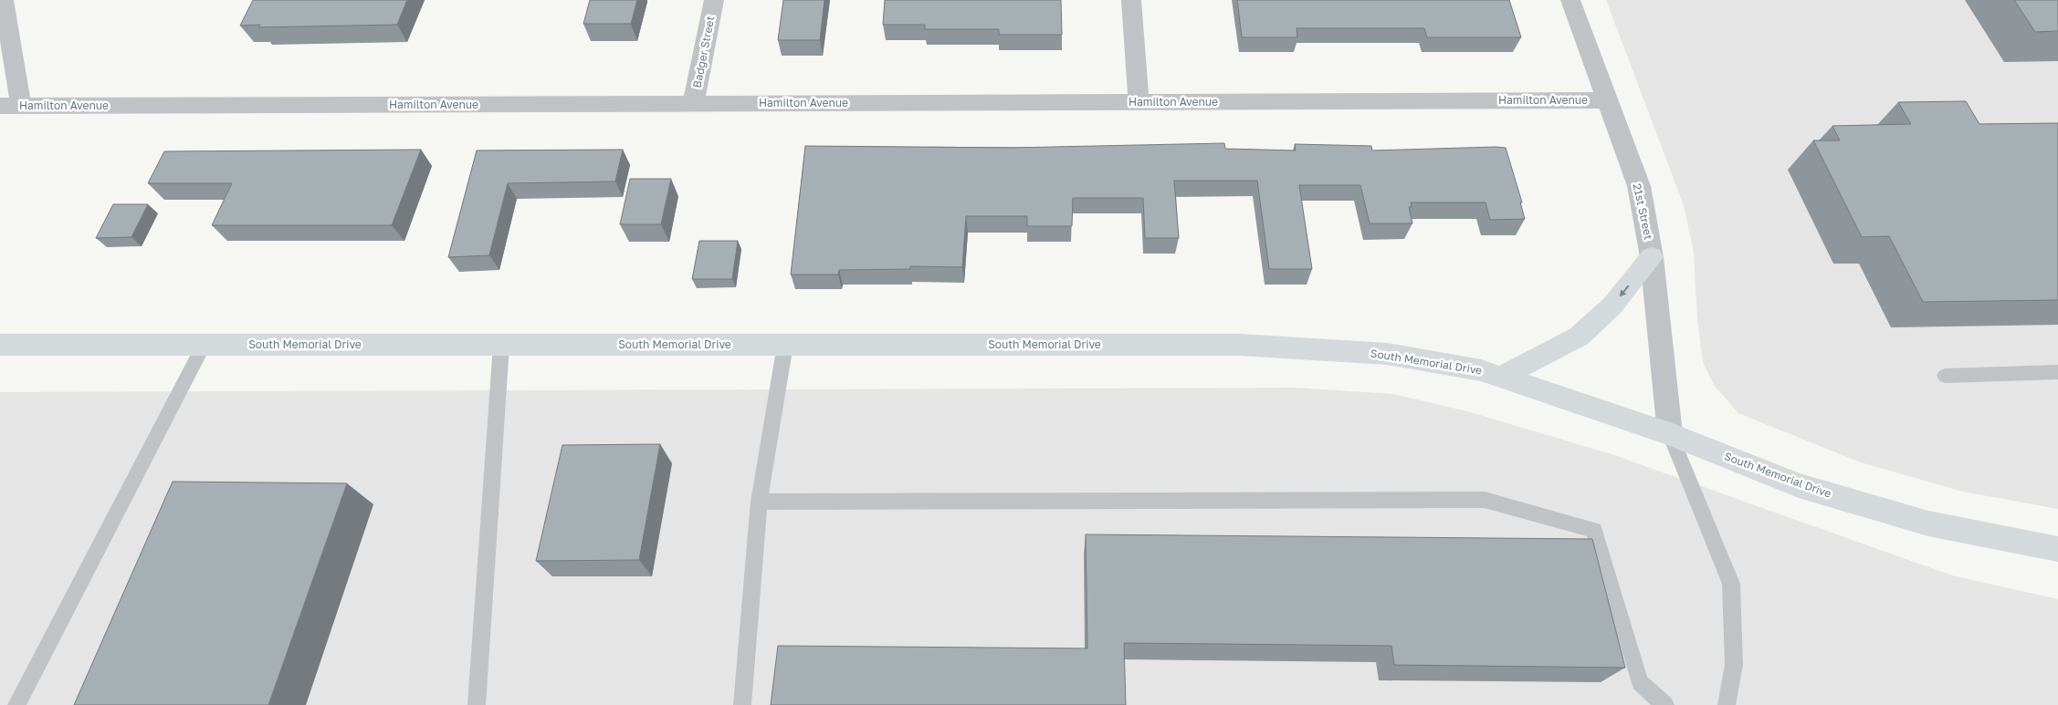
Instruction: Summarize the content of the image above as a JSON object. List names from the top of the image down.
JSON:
{
  "streets": {
    "main road": ["South Memorial Drive"],
    "street": ["Badger Street", "Hamilton Avenue", "21st Street"]
  },
  "crossings": [
    ["Badger Street", "Hamilton Avenue"],
    ["Hamilton Avenue", "21st Street"],
    ["21st Street", "South Memorial Drive"]
  ]
}
